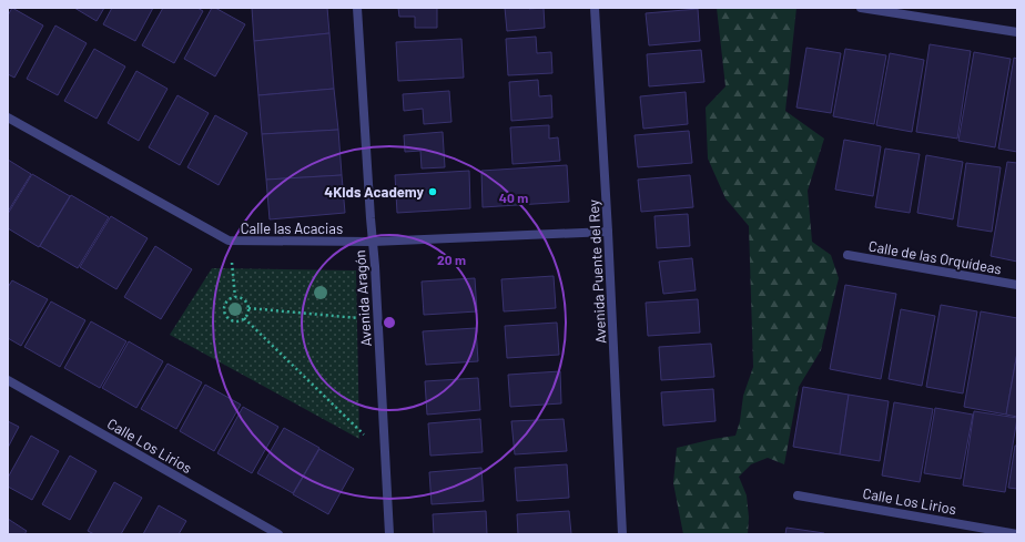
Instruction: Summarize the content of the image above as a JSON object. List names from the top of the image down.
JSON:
{
  "streets": {
    "street": [
      "Calle las Acacias",
      "Calle de las Orquídeas",
      "Avenida Puente del Rey",
      "Avenida Aragón",
      "Calle Los Lirios"
    ]
  },
  "crossings": [
    ["Calle las Acacias", "Avenida Puente del Rey"],
    ["Calle las Acacias", "Avenida Aragón"]
  ],
  "places": ["4Kids Academy"],
  "rings": ["40 m", "20 m"]
}
